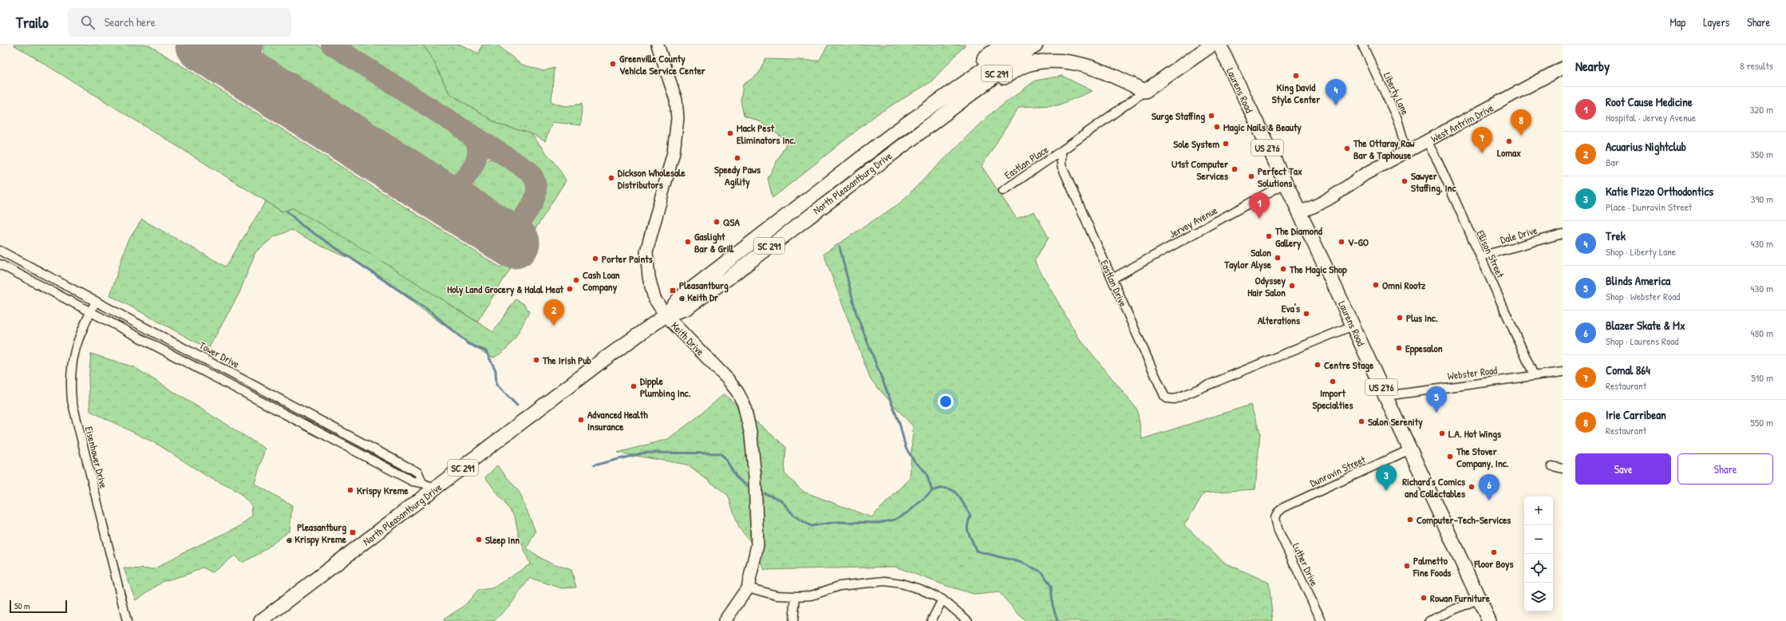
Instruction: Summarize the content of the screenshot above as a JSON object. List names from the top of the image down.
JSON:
{
  "streets": {
    "main road": [
      "SC 291",
      "Laurens Road",
      "US 276",
      "North Pleasantburg Drive"
    ],
    "street": [
      "Liberty Lane",
      "West Antrim Drive",
      "Eastlan Place",
      "Jervey Avenue",
      "Dale Drive",
      "Ellison Street",
      "Eastlan Drive",
      "Keith Drive",
      "Tower Drive",
      "Webster Road",
      "Eisenhower Drive",
      "Dunrovin Street",
      "Luther Drive"
    ]
  },
  "crossings": [
    ["Laurens Road", "West Antrim Drive"],
    ["Laurens Road", "Jervey Avenue"],
    ["Laurens Road", "Eastlan Drive"],
    ["Laurens Road", "Webster Road"],
    ["Laurens Road", "Dunrovin Street"],
    ["Liberty Lane", "West Antrim Drive"],
    ["West Antrim Drive", "Ellison Street"],
    ["Eastlan Place", "Eastlan Drive"],
    ["North Pleasantburg Drive", "Keith Drive"],
    ["Jervey Avenue", "Eastlan Drive"],
    ["Dale Drive", "Ellison Street"],
    ["Ellison Street", "Webster Road"],
    ["Tower Drive", "Eisenhower Drive"],
    ["Dunrovin Street", "Luther Drive"]
  ],
  "places": {
    "other": [
      "Greenville County Vehicle Service Center",
      "King David Style Center",
      "Surge Staffing",
      "Magic Nails & Beauty",
      "Mack Pest Eliminators Inc.",
      "Lomax",
      "Sole System",
      "The Ottaray Raw Bar & Taphouse",
      "Speedy Paws Agility",
      "U1st Computer Services",
      "Perfect Tax Solutions",
      "Dickson Wholesale Distributors",
      "Sawyer Staffing, Inc",
      "QSA",
      "The Diamond Gallery",
      "Gaslight Bar & Grill",
      "V-GO",
      "Salon Taylor Alyse",
      "Porter Paints",
      "The Magic Shop",
      "Cash Loan Company",
      "Omni Rootz",
      "Odyssey Hair Salon",
      "Holy Land Grocery & Halal Meat",
      "Eva's Alterations",
      "Plus Inc.",
      "Eppesalon",
      "The Irish Pub",
      "Centre Stage",
      "Import Specialties",
      "Dipple Plumbing Inc.",
      "Advanced Health Insurance",
      "Salon Serenity",
      "L.A. Hot Wings",
      "The Stover Company, Inc.",
      "Richard's Comics and Collectables",
      "Krispy Kreme",
      "Computer-Tech-Services",
      "Sleep Inn",
      "Floor Boys",
      "Palmetto Fine Foods",
      "Rowan Furniture"
    ],
    "transit": ["Pleasantburg @ Keith Dr", "Pleasantburg @ Krispy Kreme"]
  },
  "scale_bar": "50 m",
  "page": {
    "header": "Trailo",
    "search": "Search here",
    "nav": ["Map", "Layers", "Share"],
    "heading": ["Nearby", "8 results"],
    "pins": [
      "4",
      "8",
      "7",
      "1",
      "2",
      "5",
      "3",
      "6"
    ],
    "list": [
      {
        "mark": "1",
        "name": "Root Cause Medicine",
        "note": "Hospital · Jervey Avenue",
        "value": "320 m"
      },
      {
        "mark": "2",
        "name": "Acuarius Nightclub",
        "note": "Bar",
        "value": "350 m"
      },
      {
        "mark": "3",
        "name": "Katie Pizzo Orthodontics",
        "note": "Place · Dunrovin Street",
        "value": "390 m"
      },
      {
        "mark": "4",
        "name": "Trek",
        "note": "Shop · Liberty Lane",
        "value": "430 m"
      },
      {
        "mark": "5",
        "name": "Blinds America",
        "note": "Shop · Webster Road",
        "value": "430 m"
      },
      {
        "mark": "6",
        "name": "Blazer Skate & Mx",
        "note": "Shop · Laurens Road",
        "value": "480 m"
      },
      {
        "mark": "7",
        "name": "Comal 864",
        "note": "Restaurant",
        "value": "510 m"
      },
      {
        "mark": "8",
        "name": "Irie Carribean",
        "note": "Restaurant",
        "value": "550 m"
      }
    ],
    "buttons": ["Save", "Share"],
    "map_buttons": ["+", "−"],
    "scale": "50 m"
  }
}
